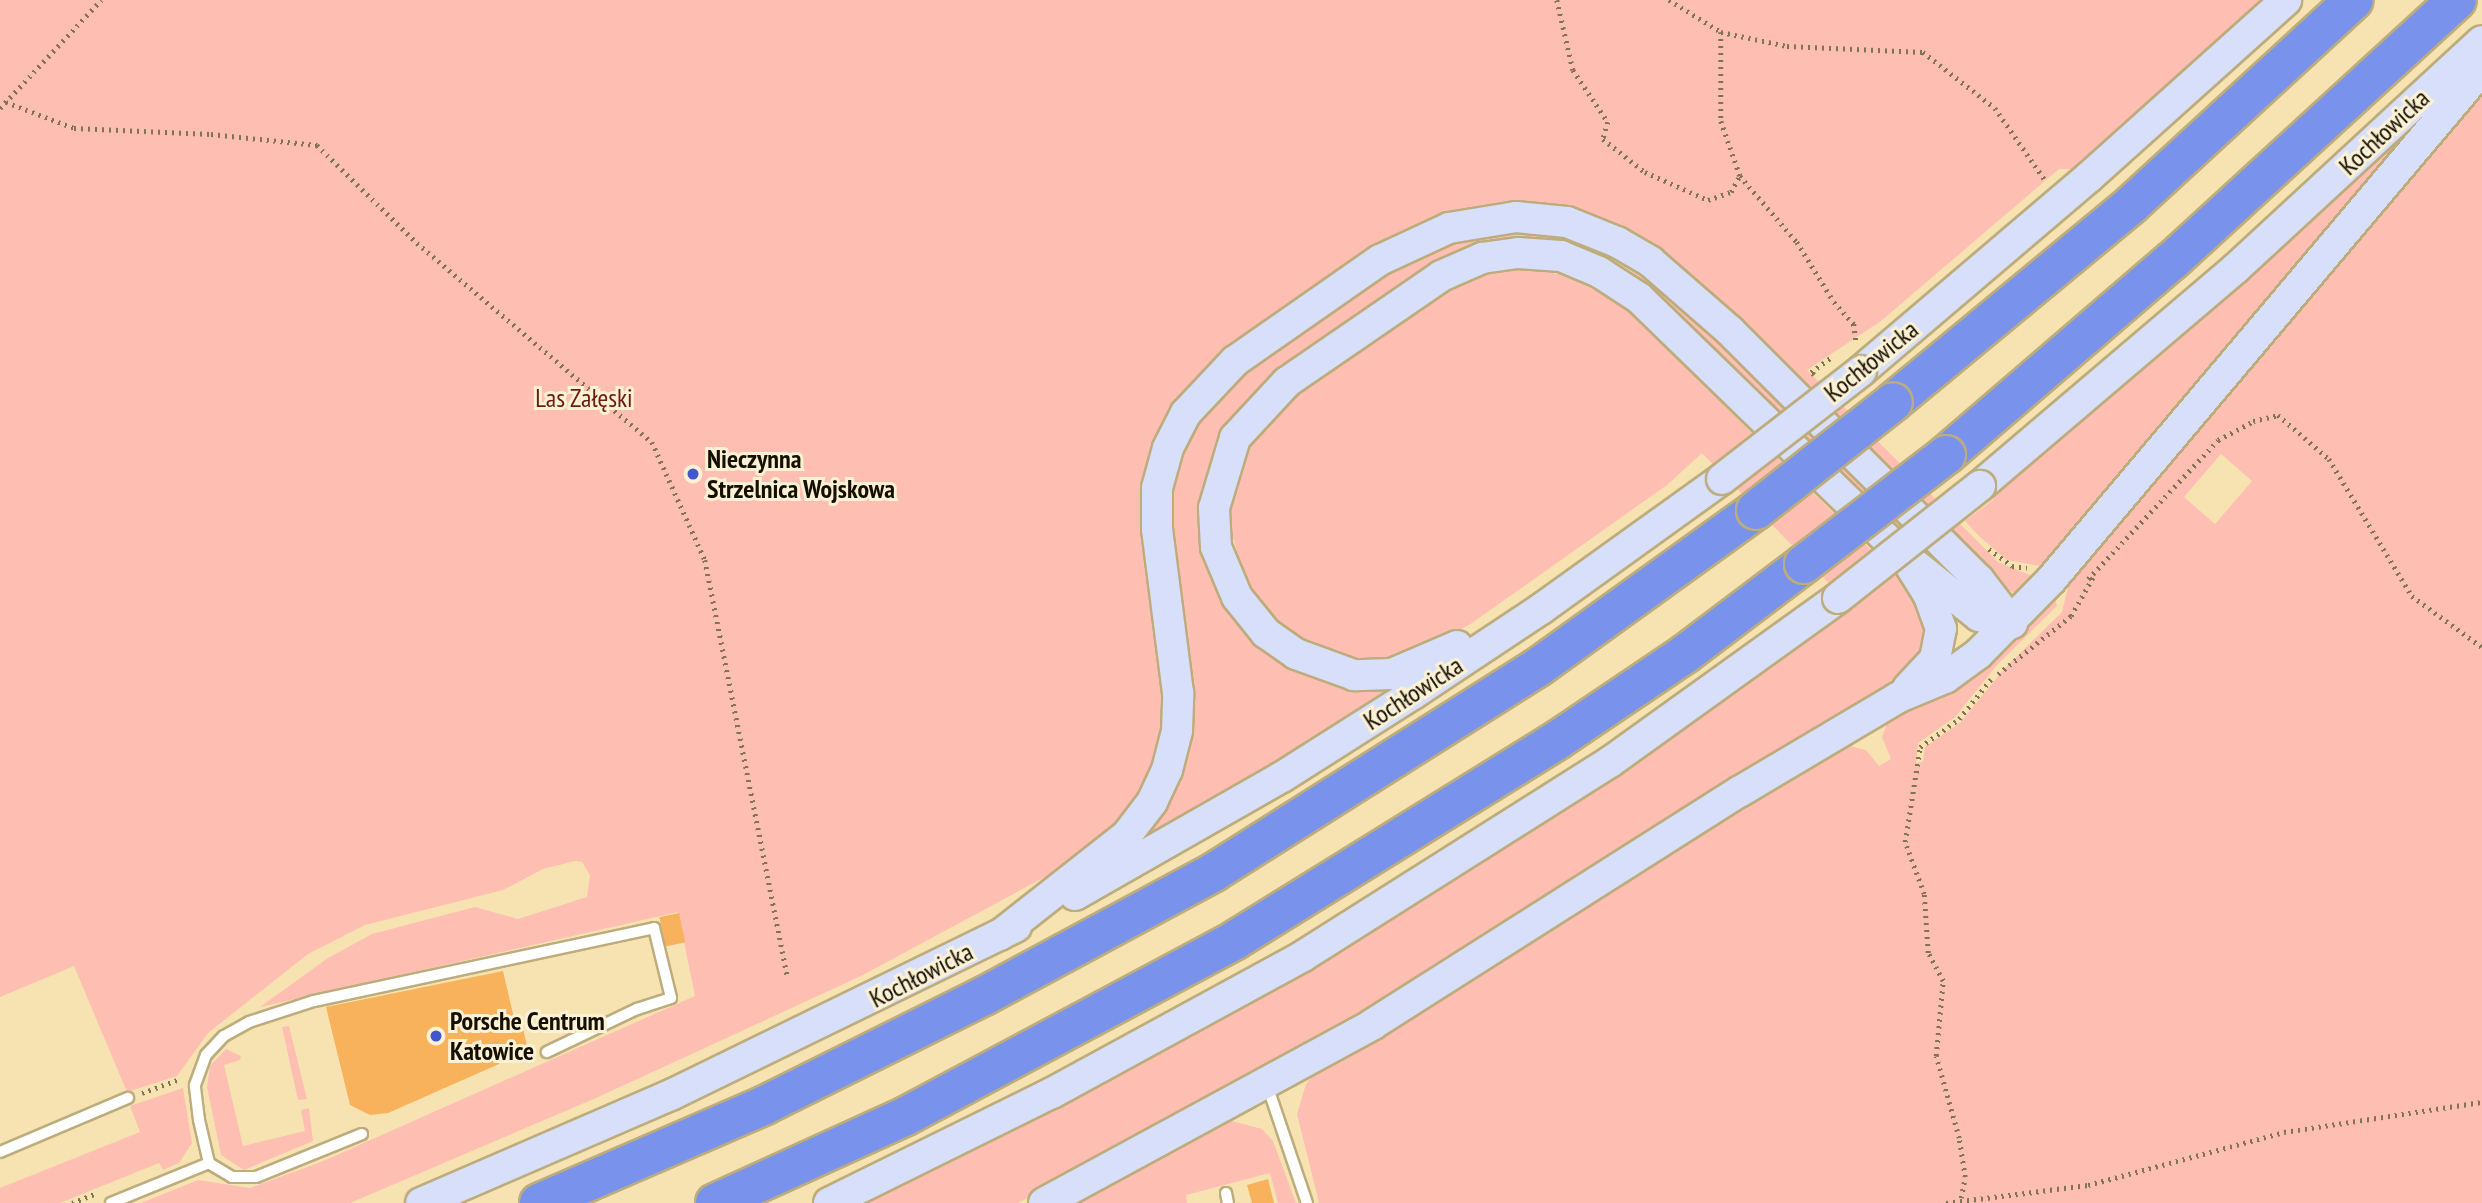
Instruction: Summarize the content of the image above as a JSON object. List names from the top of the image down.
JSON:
{
  "streets": {
    "main road": ["Kochłowicka"]
  },
  "parks": ["Las Załęski"],
  "places": ["Nieczynna Strzelnica Wojskowa", "Porsche Centrum Katowice"]
}
